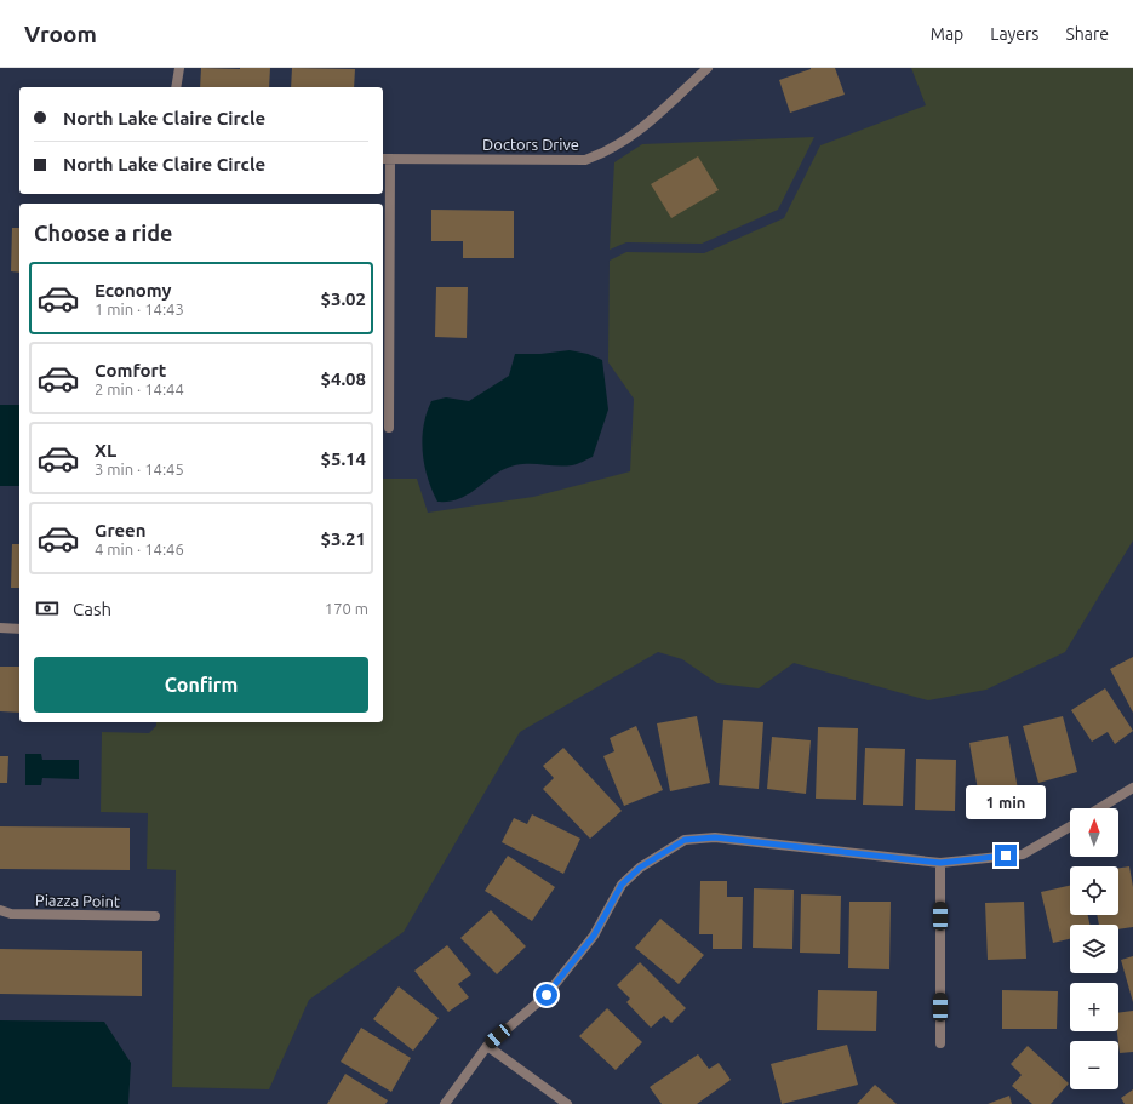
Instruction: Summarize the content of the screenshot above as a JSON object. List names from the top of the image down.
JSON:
{
  "streets": {
    "street": ["Doctors Drive", "Piazza Point"]
  },
  "north": "top",
  "page": {
    "header": "Vroom",
    "nav": ["Map", "Layers", "Share"],
    "banner": ["North Lake Claire Circle", "North Lake Claire Circle"],
    "heading": "Choose a ride",
    "list": [
      {
        "name": "Economy",
        "note": "1 min · 14:43",
        "value": "$3.02"
      },
      {
        "name": "Comfort",
        "note": "2 min · 14:44",
        "value": "$4.08"
      },
      {
        "name": "XL",
        "note": "3 min · 14:45",
        "value": "$5.14"
      },
      {
        "name": "Green",
        "note": "4 min · 14:46",
        "value": "$3.21"
      }
    ],
    "pay": ["Cash", "170 m"],
    "buttons": "Confirm",
    "bubble": "1 min",
    "map_buttons": ["+", "−"]
  }
}
